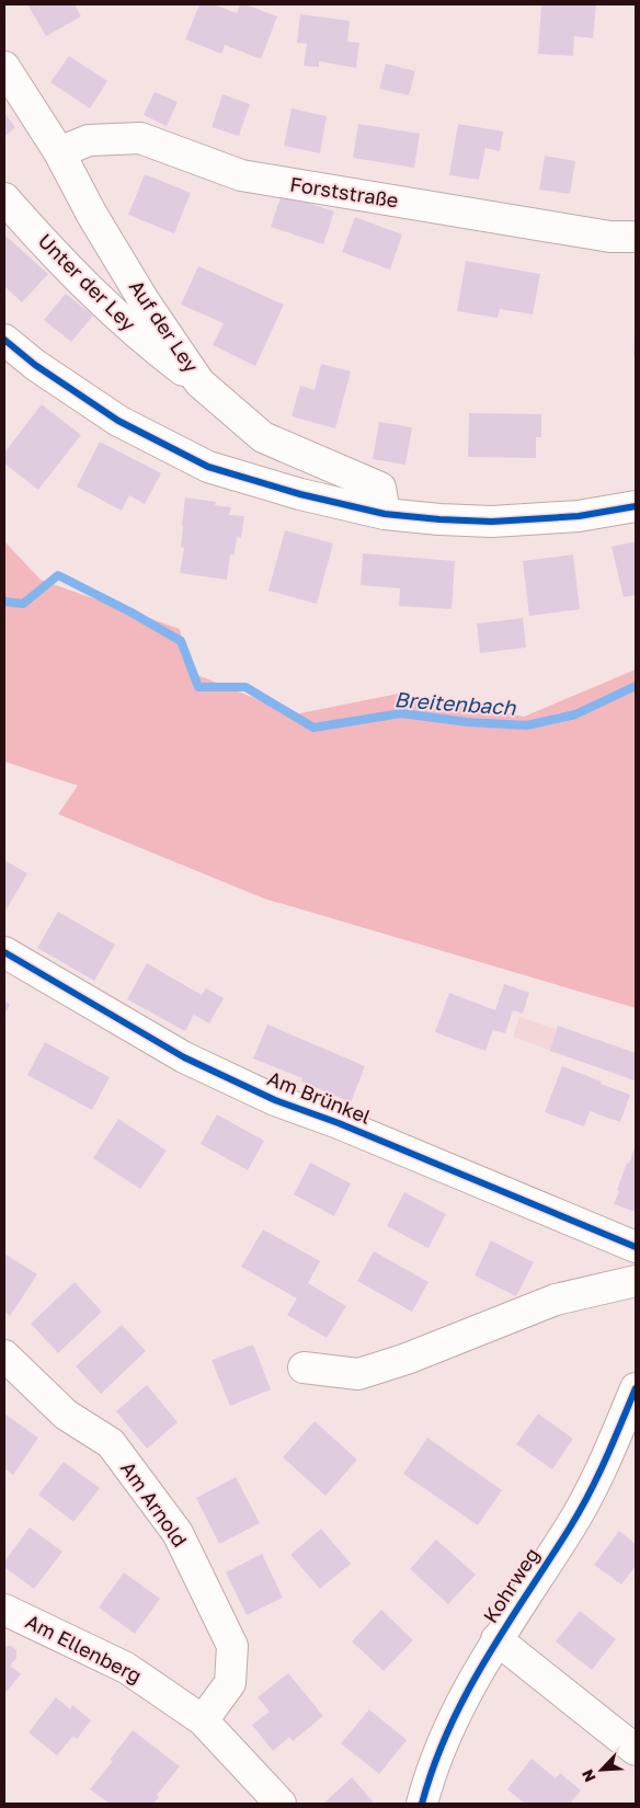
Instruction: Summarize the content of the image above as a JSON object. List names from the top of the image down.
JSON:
{
  "streets": {
    "street": [
      "Forststraße",
      "Unter der Ley",
      "Auf der Ley",
      "Am Brünkel",
      "Am Arnold",
      "Kohrweg",
      "Am Ellenberg"
    ]
  },
  "crossings": [
    ["Forststraße", "Auf der Ley"],
    ["Unter der Ley", "Auf der Ley"],
    ["Am Arnold", "Am Ellenberg"]
  ],
  "water": ["Breitenbach"],
  "north": "bottom left"
}
